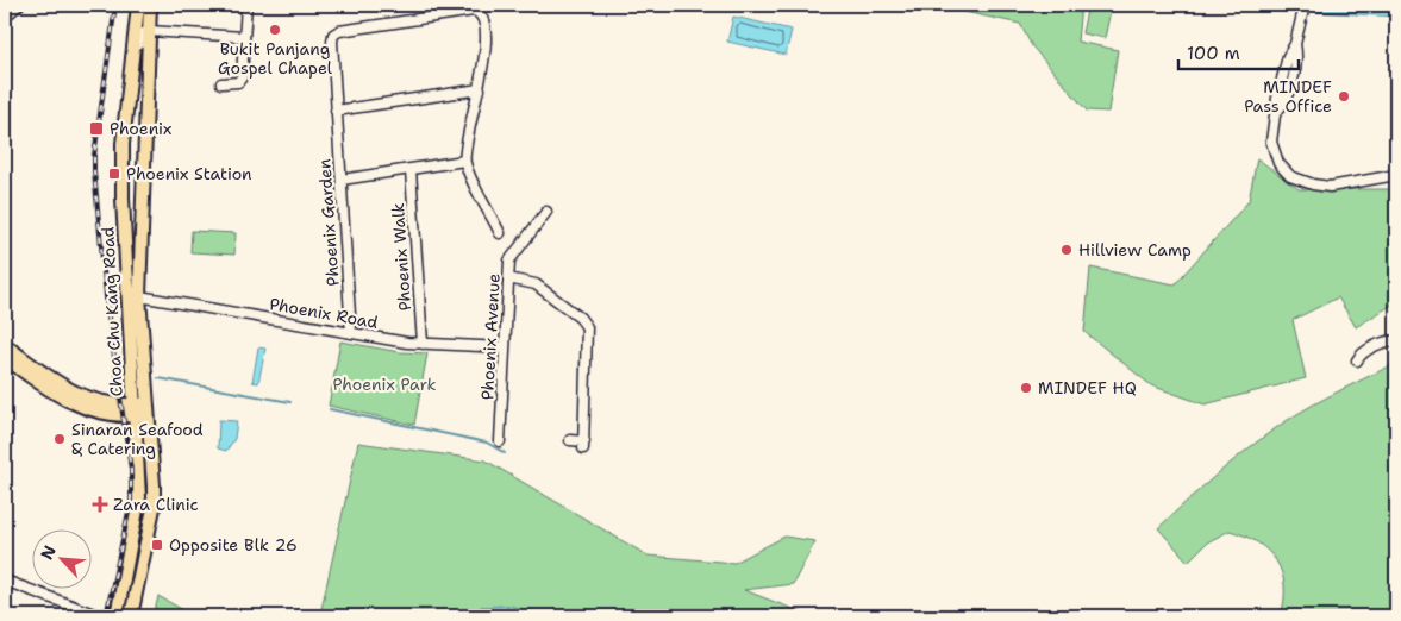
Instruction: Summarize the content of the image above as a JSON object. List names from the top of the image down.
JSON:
{
  "streets": {
    "main road": ["Choa Chu Kang Road"],
    "street": [
      "Phoenix Garden",
      "Phoenix Walk",
      "Phoenix Road",
      "Phoenix Avenue"
    ]
  },
  "crossings": [
    ["Phoenix Garden", "Phoenix Road"],
    ["Phoenix Walk", "Phoenix Road"],
    ["Choa Chu Kang Road", "Phoenix Road"],
    ["Phoenix Road", "Phoenix Avenue"]
  ],
  "parks": ["Phoenix Park"],
  "places": {
    "other": [
      "Bukit Panjang Gospel Chapel",
      "MINDEF Pass Office",
      "Hillview Camp",
      "MINDEF HQ",
      "Sinaran Seafood & Catering"
    ],
    "transit": ["Phoenix", "Phoenix Station", "Opposite Blk 26"],
    "health": ["Zara Clinic"]
  },
  "scale_bar": "100 m",
  "north": "top left"
}
